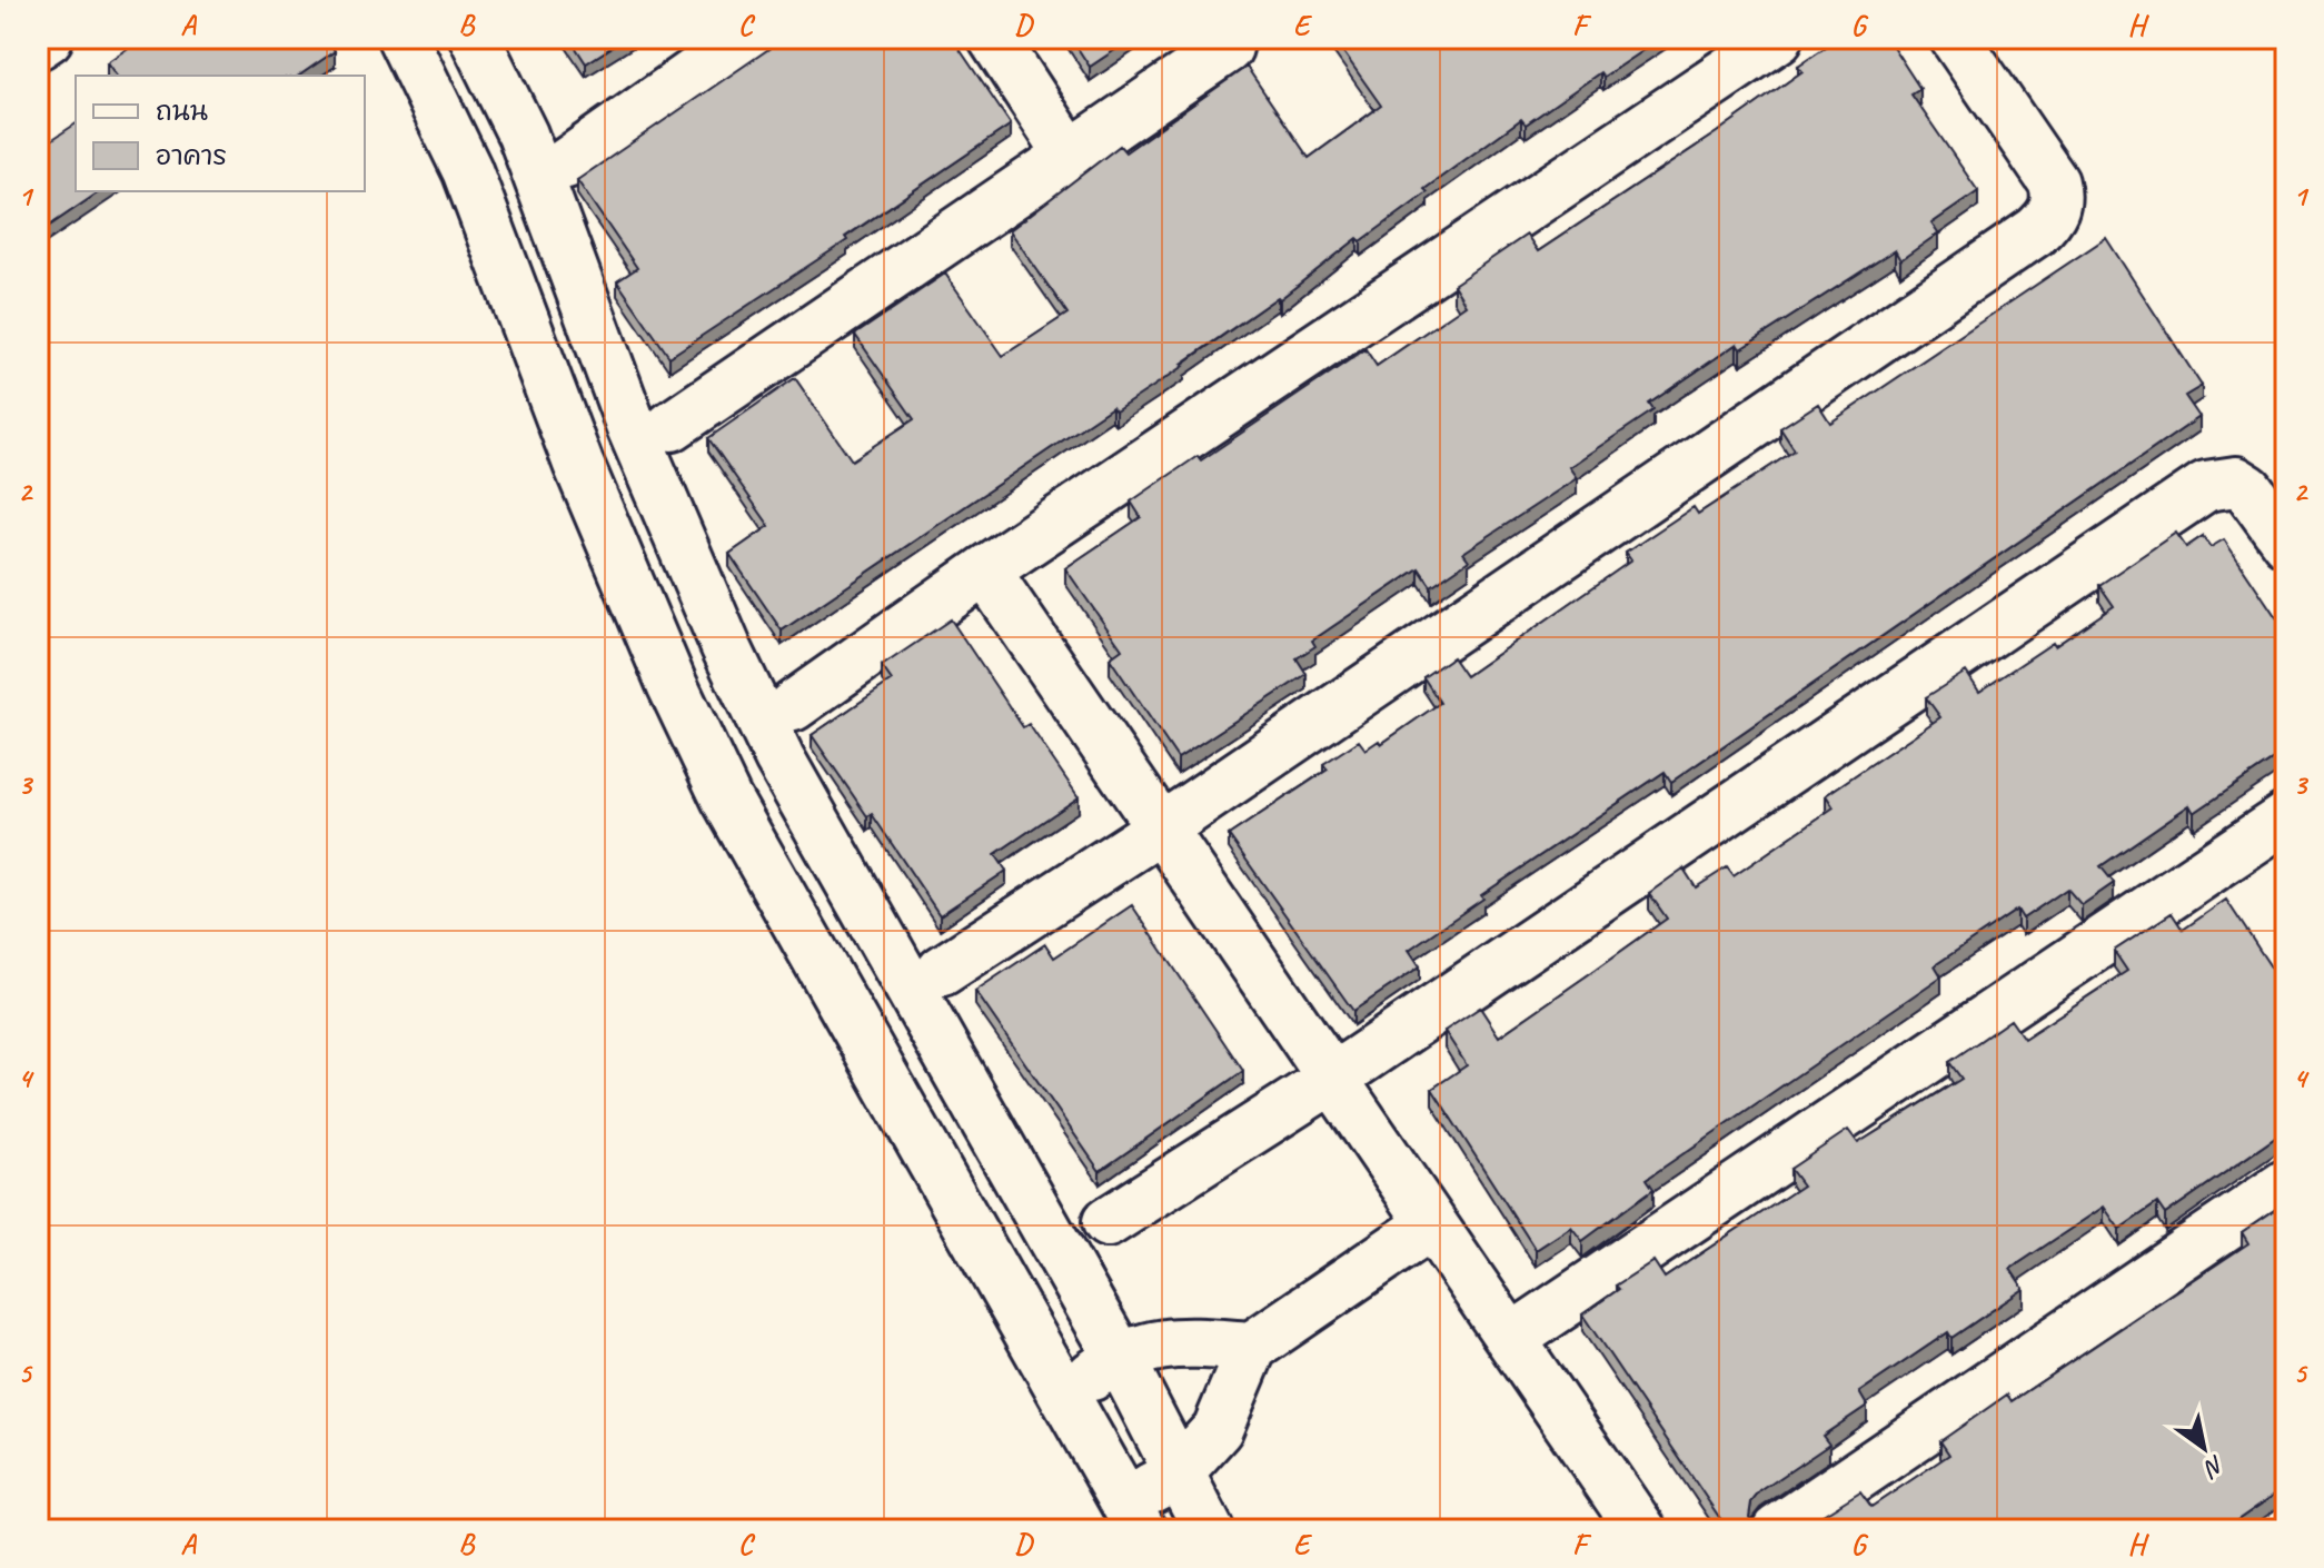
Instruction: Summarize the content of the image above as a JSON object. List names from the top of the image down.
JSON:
{
  "legend": ["ถนน", "อาคาร"],
  "north": "bottom right",
  "grid": {
    "columns": [
      "A",
      "B",
      "C",
      "D",
      "E",
      "F",
      "G",
      "H"
    ],
    "rows": [
      "1",
      "2",
      "3",
      "4",
      "5"
    ]
  }
}
